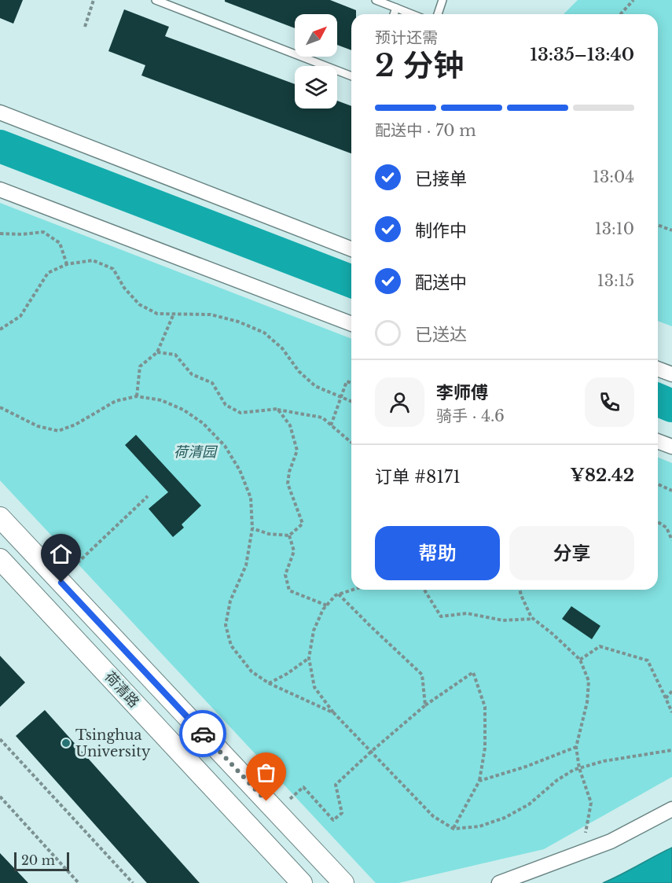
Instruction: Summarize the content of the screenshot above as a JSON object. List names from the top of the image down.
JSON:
{
  "streets": {
    "main road": ["荷清路"]
  },
  "parks": ["荷清园"],
  "places": ["Tsinghua University"],
  "scale_bar": "20 m",
  "north": "top right",
  "page": {
    "heading": ["2 分钟", "预计还需", "13:35–13:40"],
    "panel": [
      "李师傅",
      "骑手 · 4.6",
      "订单 #8171",
      "¥82.42"
    ],
    "bar": "配送中 · 70 m",
    "list": [
      ["已接单", "13:04"],
      ["制作中", "13:10"],
      ["配送中", "13:15"],
      "已送达"
    ],
    "buttons": ["帮助", "分享"],
    "scale": "20 m"
  }
}
